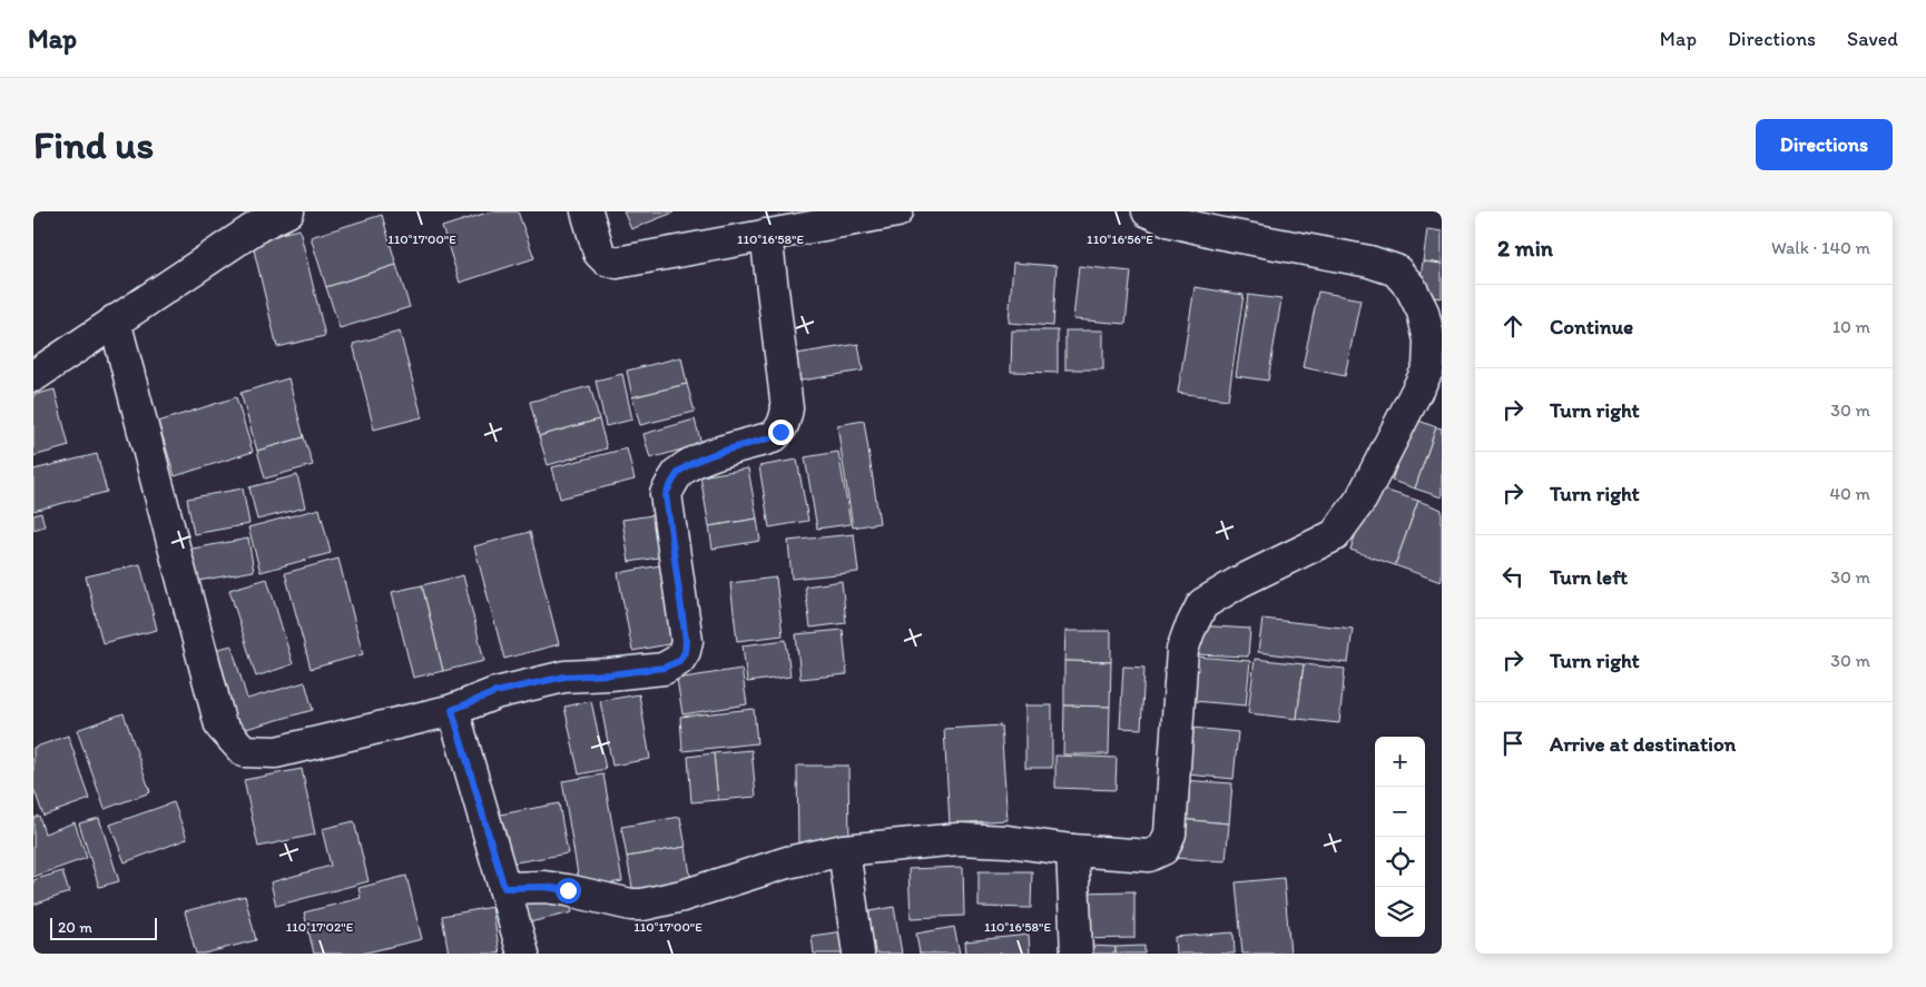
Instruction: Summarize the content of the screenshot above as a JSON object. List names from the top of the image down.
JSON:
{
  "scale_bar": "20 m",
  "page": {
    "header": "Map",
    "nav": ["Map", "Directions", "Saved"],
    "buttons": "Directions",
    "title": "Find us",
    "heading": ["2 min", "Walk · 140 m"],
    "list": [
      ["Continue", "10 m"],
      ["Turn right", "30 m"],
      ["Turn right", "40 m"],
      ["Turn left", "30 m"],
      ["Turn right", "30 m"],
      "Arrive at destination"
    ],
    "map_buttons": ["+", "−"],
    "scale": "20 m"
  },
  "coordinates": [
    "110°17'00\"E",
    "110°16'58\"E",
    "110°16'56\"E",
    "110°17'02\"E"
  ]
}
